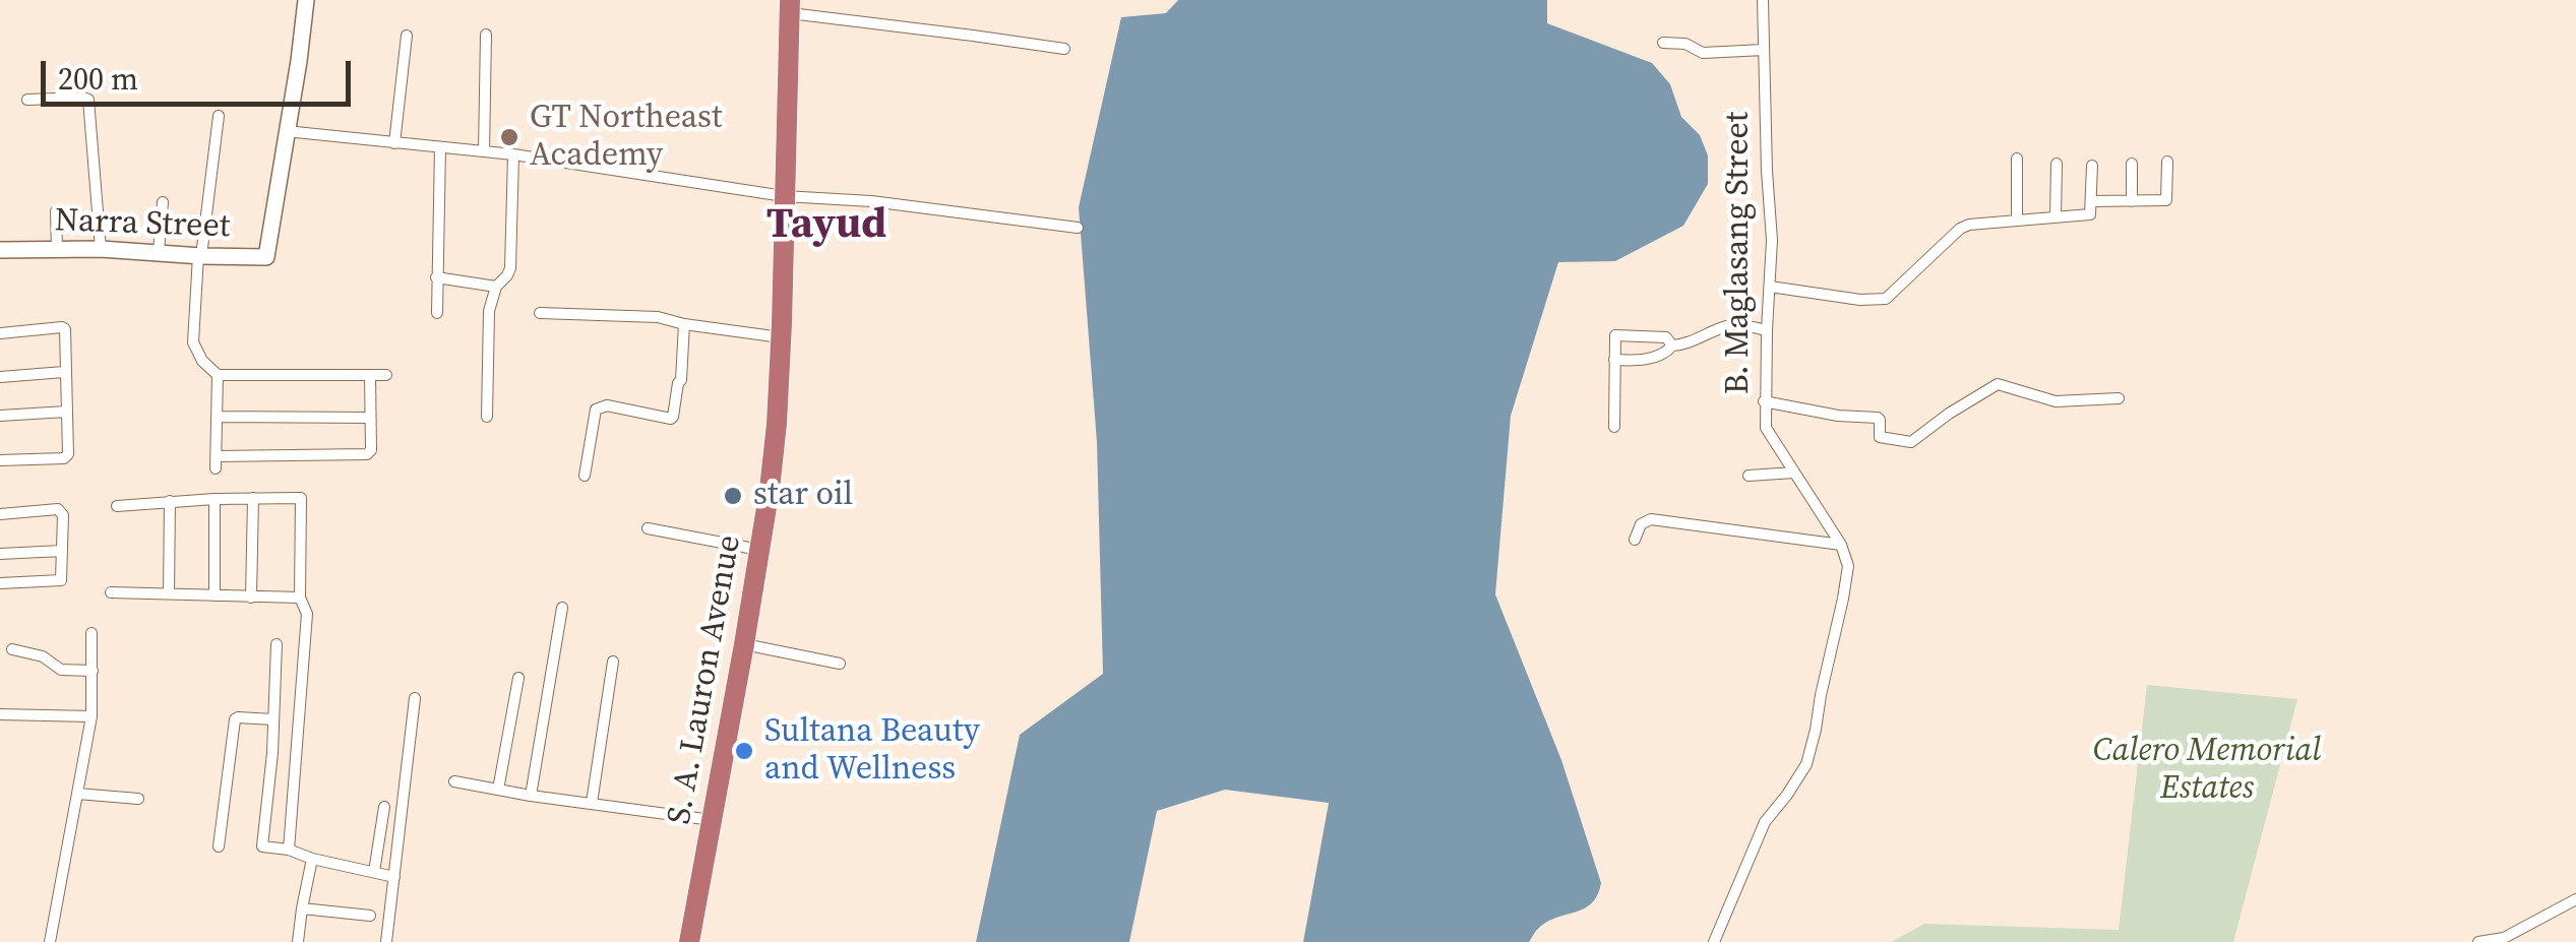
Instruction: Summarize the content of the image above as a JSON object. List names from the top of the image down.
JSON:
{
  "streets": {
    "highway": ["S. A. Lauron Avenue"],
    "street": ["Narra Street", "B. Maglasang Street"]
  },
  "districts": ["Tayud"],
  "parks": ["Calero Memorial Estates"],
  "places": ["GT Northeast Academy", "star oil", "Sultana Beauty and Wellness"],
  "scale_bar": "200 m"
}
